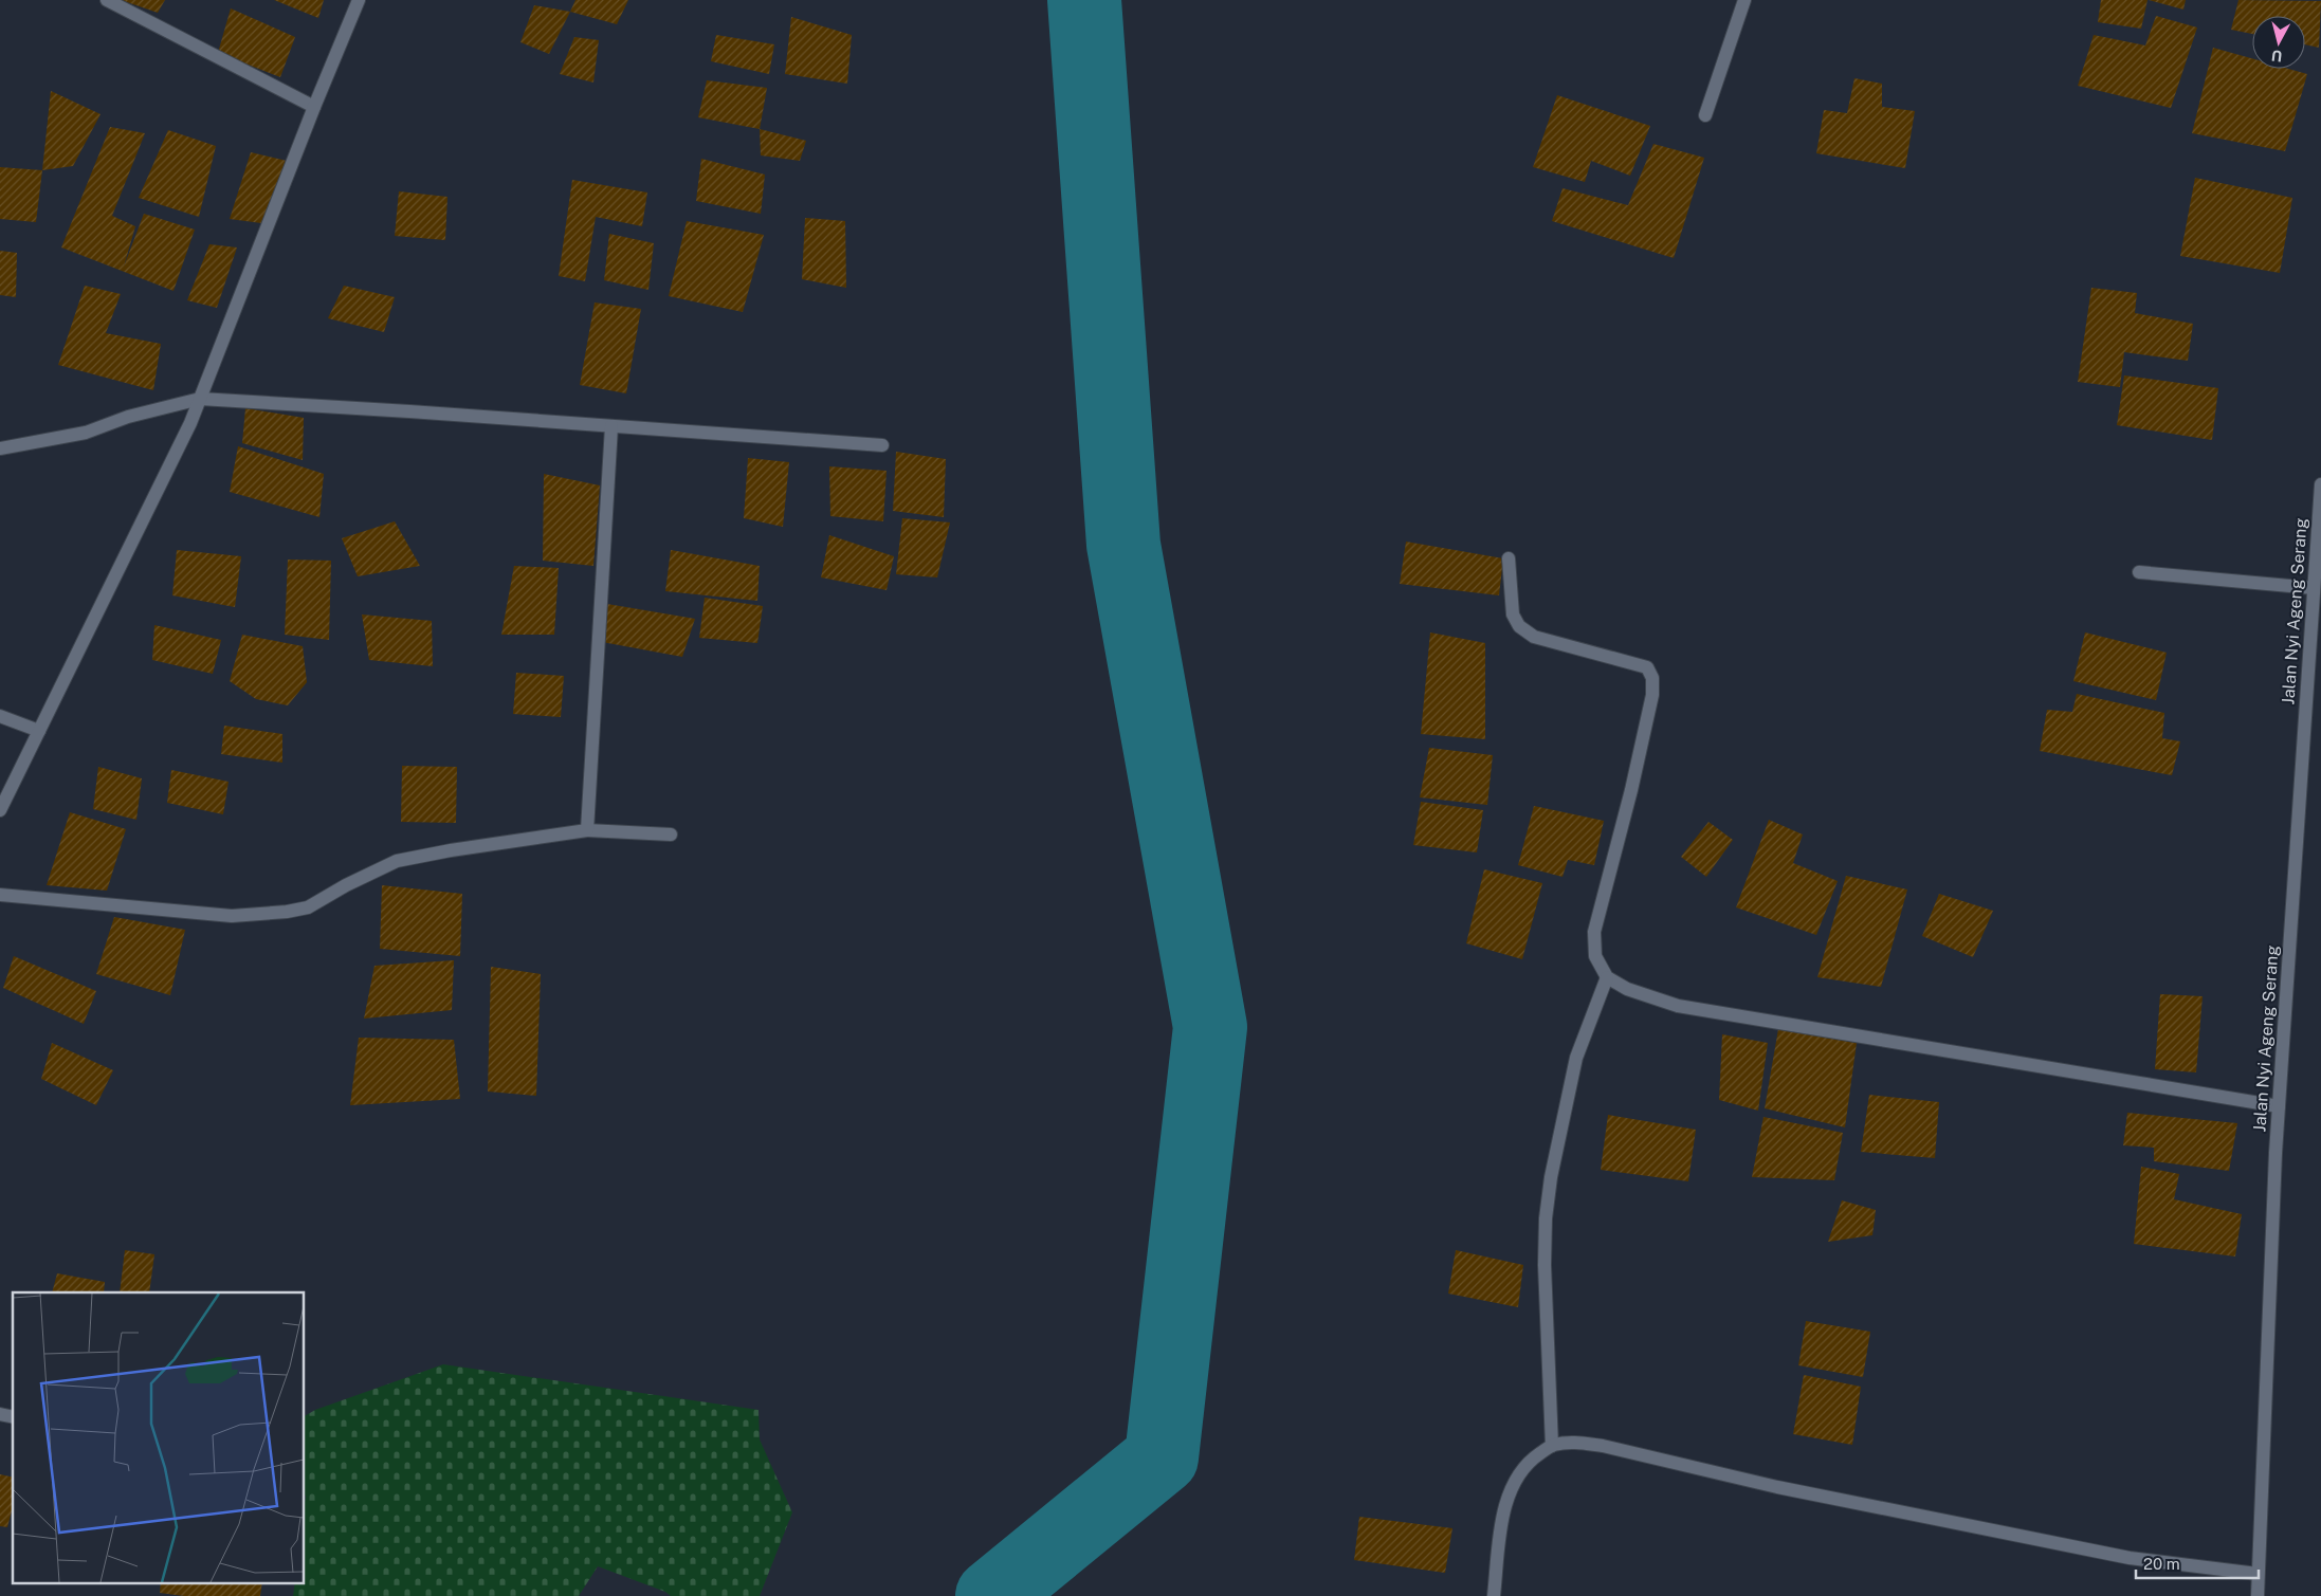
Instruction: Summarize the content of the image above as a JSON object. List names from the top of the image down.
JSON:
{
  "streets": {
    "street": ["Jalan Nyi Ageng Serang"]
  },
  "scale_bar": "20 m",
  "north": "bottom"
}
